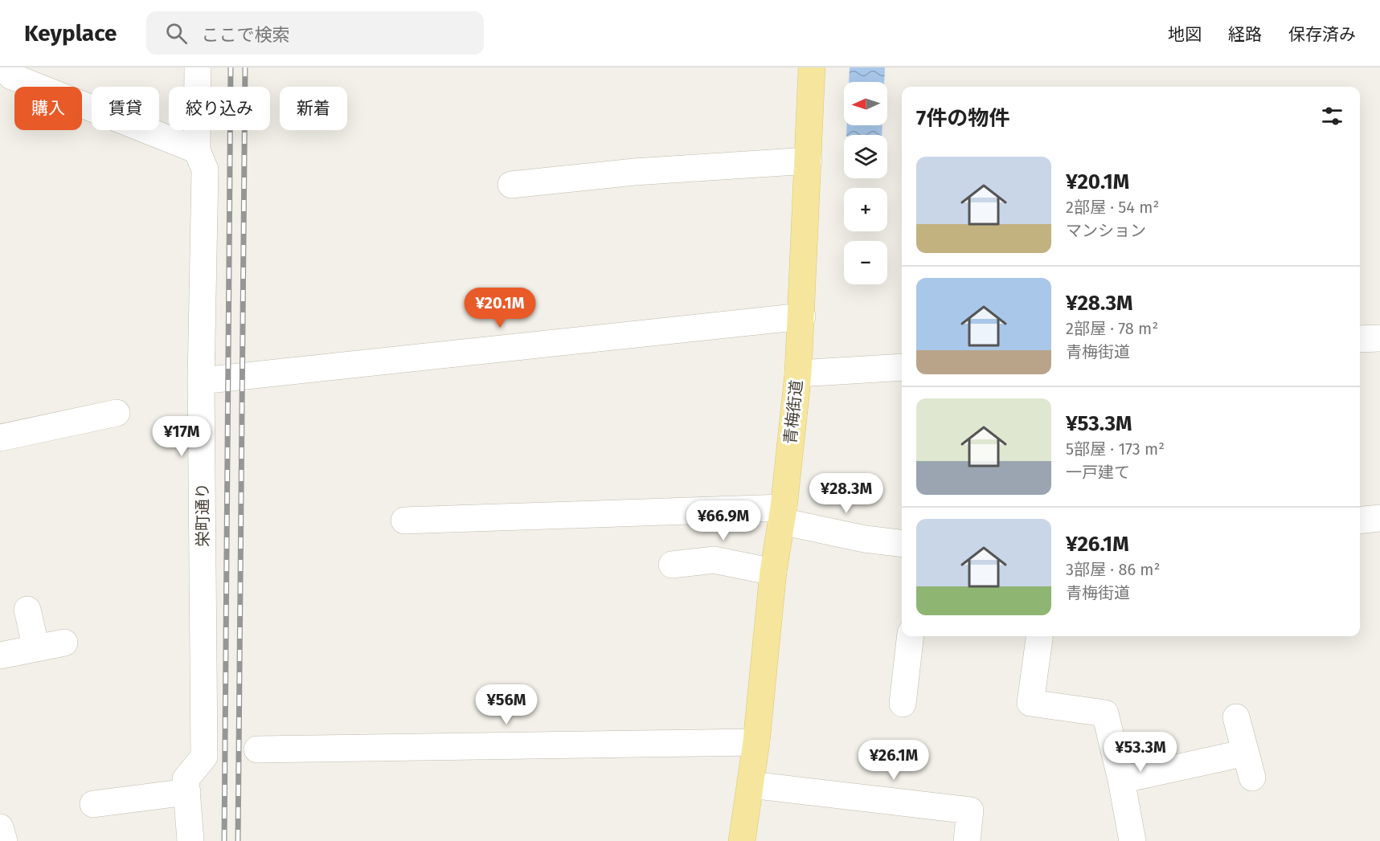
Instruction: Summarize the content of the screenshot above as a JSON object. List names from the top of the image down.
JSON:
{
  "streets": {
    "main road": ["青梅街道"],
    "street": ["栄町通り"]
  },
  "north": "left",
  "page": {
    "header": "Keyplace",
    "search": "ここで検索",
    "nav": ["地図", "経路", "保存済み"],
    "map_buttons": ["+", "−"],
    "chip": [
      "購入",
      "賃貸",
      "絞り込み",
      "新着"
    ],
    "heading": "7件の物件",
    "list": [
      {
        "name": "¥20.1M",
        "note": "2部屋 · 54 m² · マンション"
      },
      {
        "name": "¥28.3M",
        "note": "2部屋 · 78 m² · 青梅街道"
      },
      {
        "name": "¥53.3M",
        "note": "5部屋 · 173 m² · 一戸建て"
      },
      {
        "name": "¥26.1M",
        "note": "3部屋 · 86 m² · 青梅街道"
      }
    ],
    "price": [
      "¥20.1M",
      "¥17M",
      "¥28.3M",
      "¥66.9M",
      "¥56M",
      "¥53.3M",
      "¥26.1M"
    ]
  }
}
